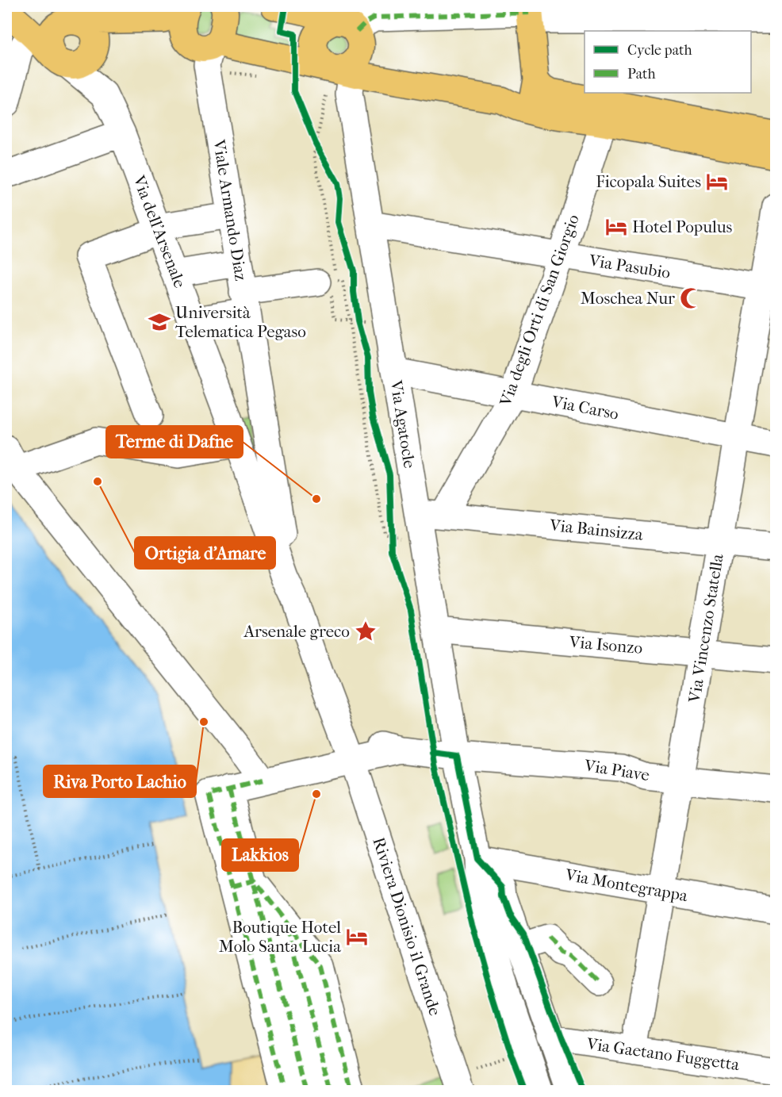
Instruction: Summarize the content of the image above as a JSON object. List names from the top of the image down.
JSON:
{
  "streets": {
    "street": [
      "Viale Armando Diaz",
      "Via dell'Arsenale",
      "Via Pasubio",
      "Via degli Orti di San Giorgio",
      "Via Carso",
      "Via Agatocle",
      "Via Bainsizza",
      "Via Vincenzo Statella",
      "Via Isonzo",
      "Via Piave",
      "Via Montegrappa",
      "Riviera Dionisio il Grande",
      "Via Gaetano Fuggetta"
    ]
  },
  "crossings": [
    ["Viale Armando Diaz", "Via dell'Arsenale"],
    ["Via dell'Arsenale", "Riviera Dionisio il Grande"],
    ["Via Pasubio", "Via degli Orti di San Giorgio"],
    ["Via Pasubio", "Via Agatocle"],
    ["Via Pasubio", "Via Vincenzo Statella"],
    ["Via degli Orti di San Giorgio", "Via Carso"],
    ["Via degli Orti di San Giorgio", "Via Bainsizza"],
    ["Via Carso", "Via Agatocle"],
    ["Via Carso", "Via Vincenzo Statella"],
    ["Via Agatocle", "Via Bainsizza"],
    ["Via Agatocle", "Via Isonzo"],
    ["Via Agatocle", "Via Piave"],
    ["Via Agatocle", "Via Montegrappa"],
    ["Via Bainsizza", "Via Vincenzo Statella"],
    ["Via Vincenzo Statella", "Via Isonzo"],
    ["Via Vincenzo Statella", "Via Piave"],
    ["Via Vincenzo Statella", "Via Montegrappa"],
    ["Via Vincenzo Statella", "Via Gaetano Fuggetta"]
  ],
  "places": {
    "hotel": ["Ficopala Suites", "Hotel Populus", "Boutique Hotel Molo Santa Lucia"],
    "mosque": ["Moschea Nur"],
    "school or university": ["Università Telematica Pegaso"],
    "other": [
      "Ortigia d'Amare",
      "Terme di Dafne",
      "Riva Porto Lachio",
      "Lakkios"
    ],
    "place": ["Arsenale greco"]
  },
  "legend": ["Cycle path", "Path"]
}
